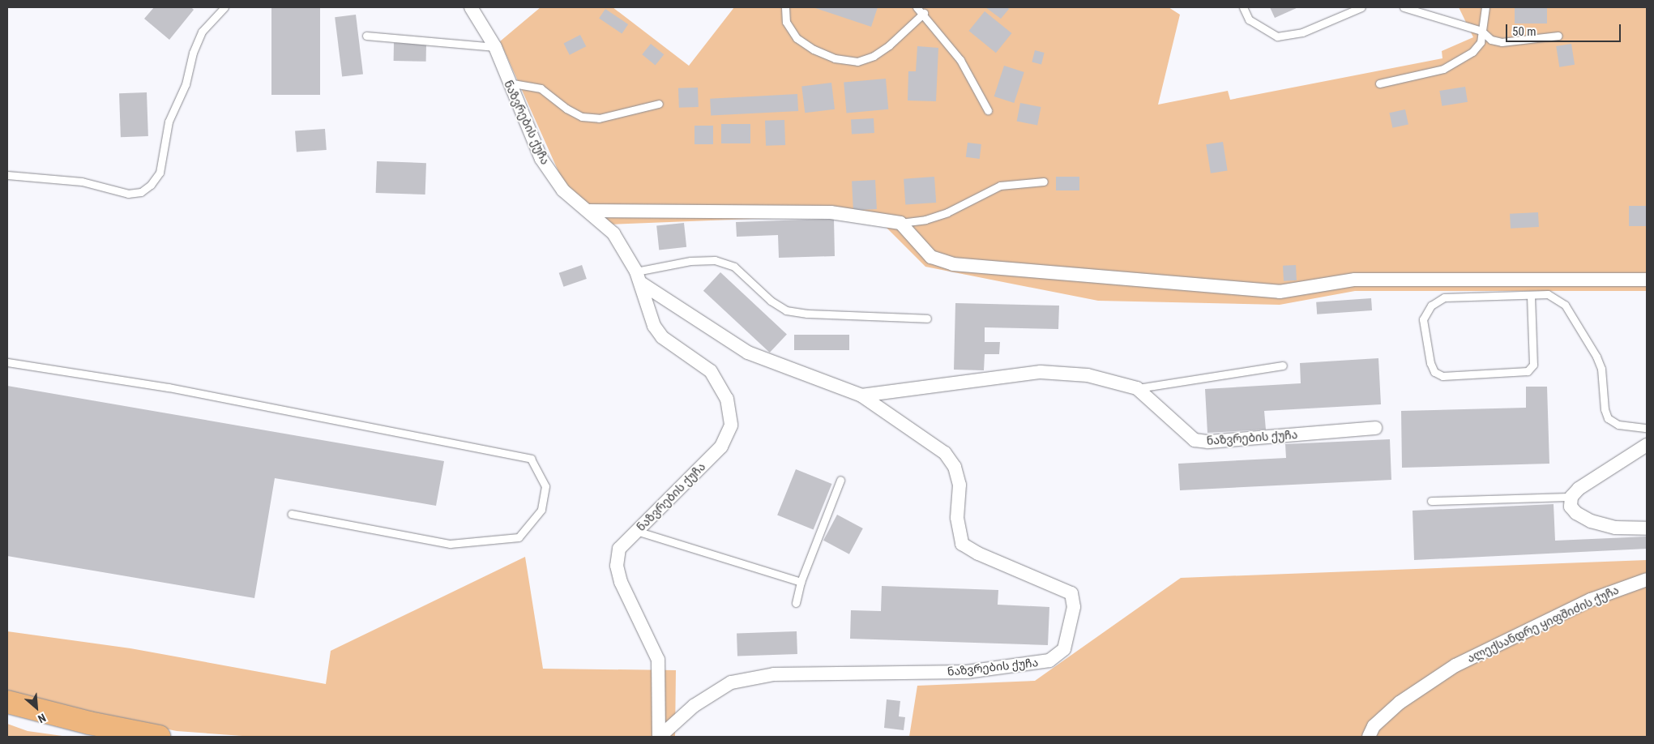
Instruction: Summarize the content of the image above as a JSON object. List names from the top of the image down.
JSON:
{
  "streets": {
    "street": ["ნაზვრების ქუჩა", "ალექსანდრე ყიფშიძის ქუჩა"]
  },
  "scale_bar": "50 m",
  "north": "bottom right"
}
